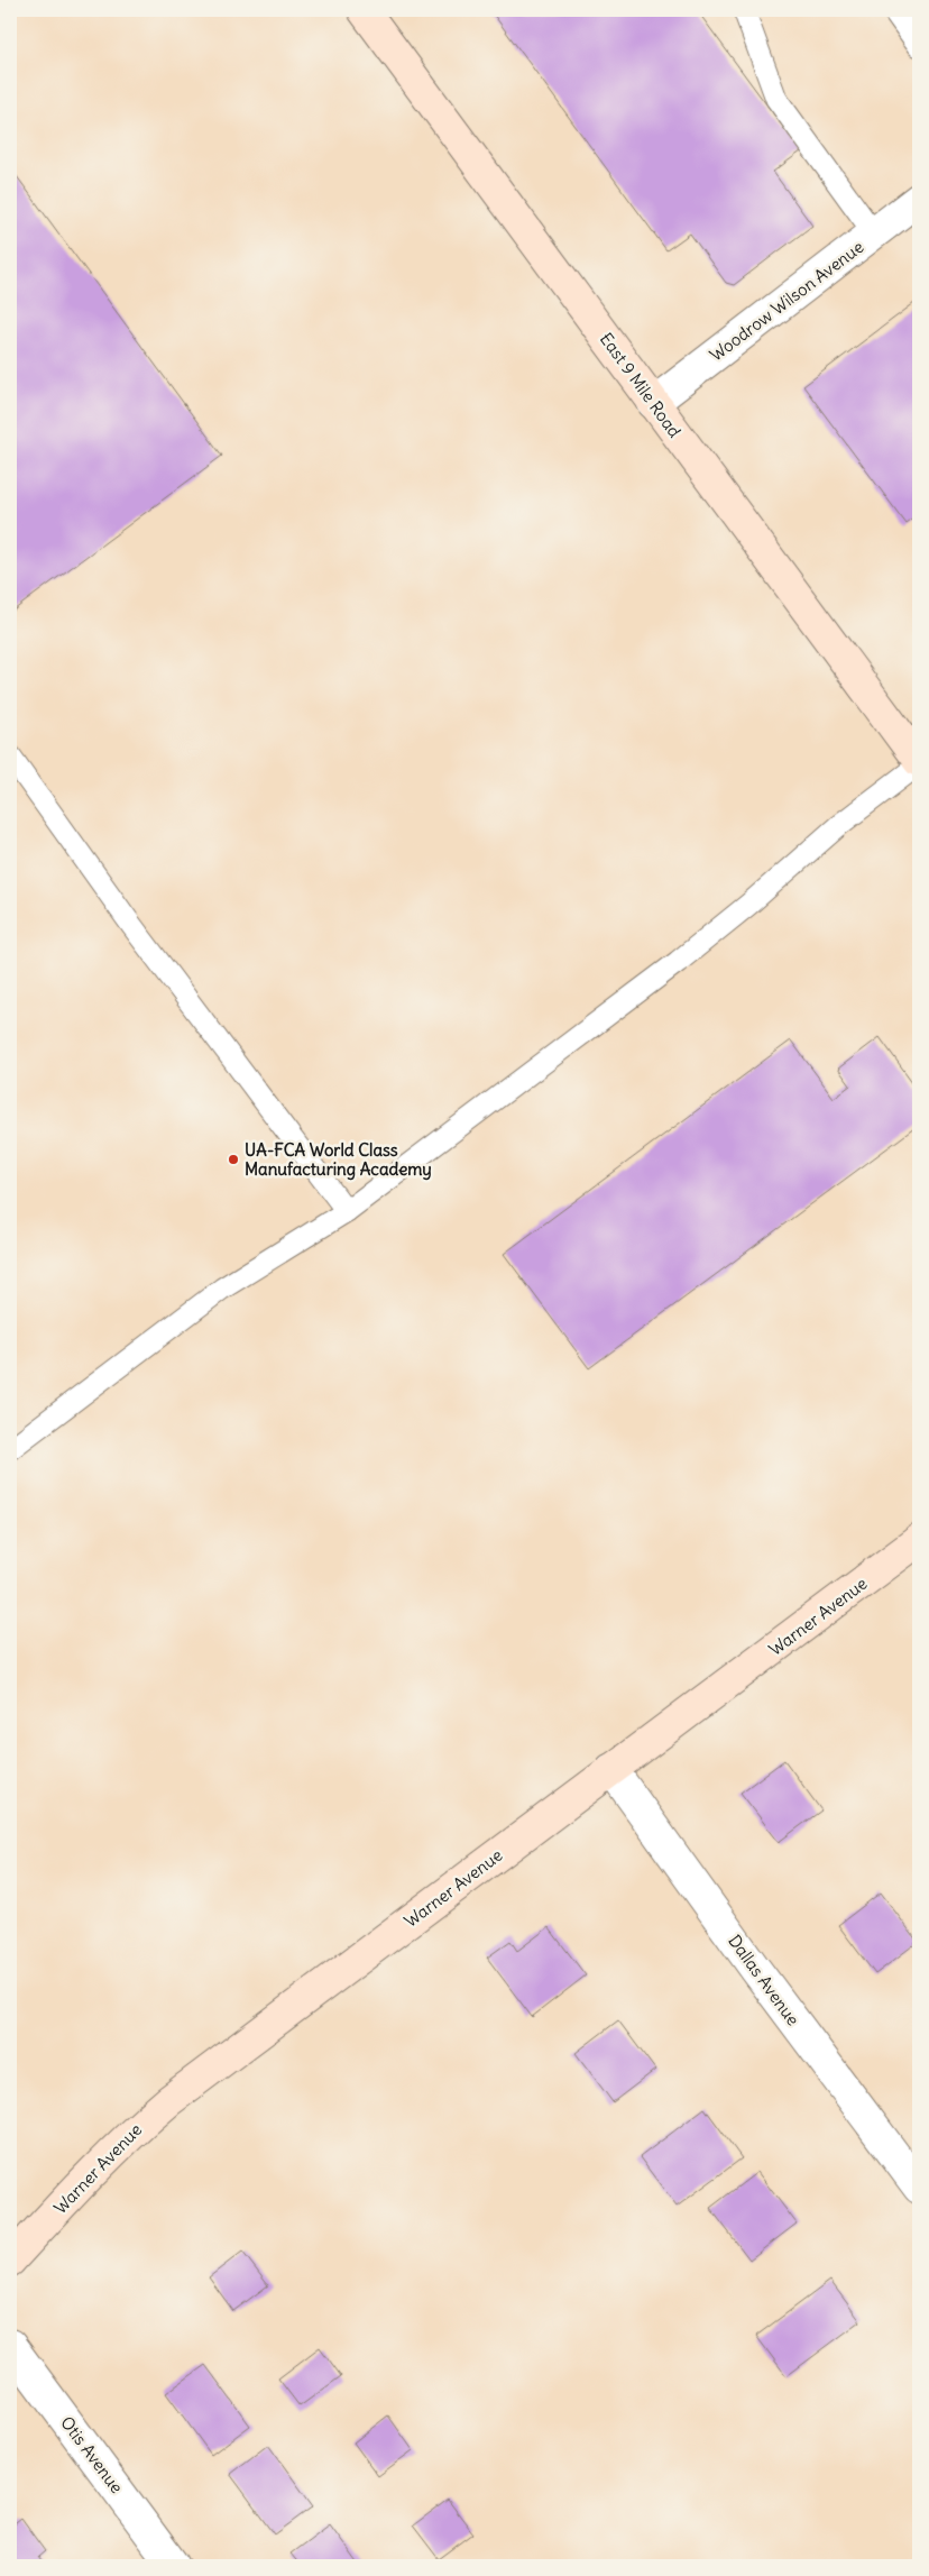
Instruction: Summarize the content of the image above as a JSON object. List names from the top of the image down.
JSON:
{
  "streets": {
    "street": [
      "Woodrow Wilson Avenue",
      "East 9 Mile Road",
      "Warner Avenue",
      "Dallas Avenue",
      "Otis Avenue"
    ]
  },
  "crossings": [
    ["Woodrow Wilson Avenue", "East 9 Mile Road"],
    ["Warner Avenue", "Dallas Avenue"]
  ],
  "places": ["UA-FCA World Class Manufacturing Academy"]
}
